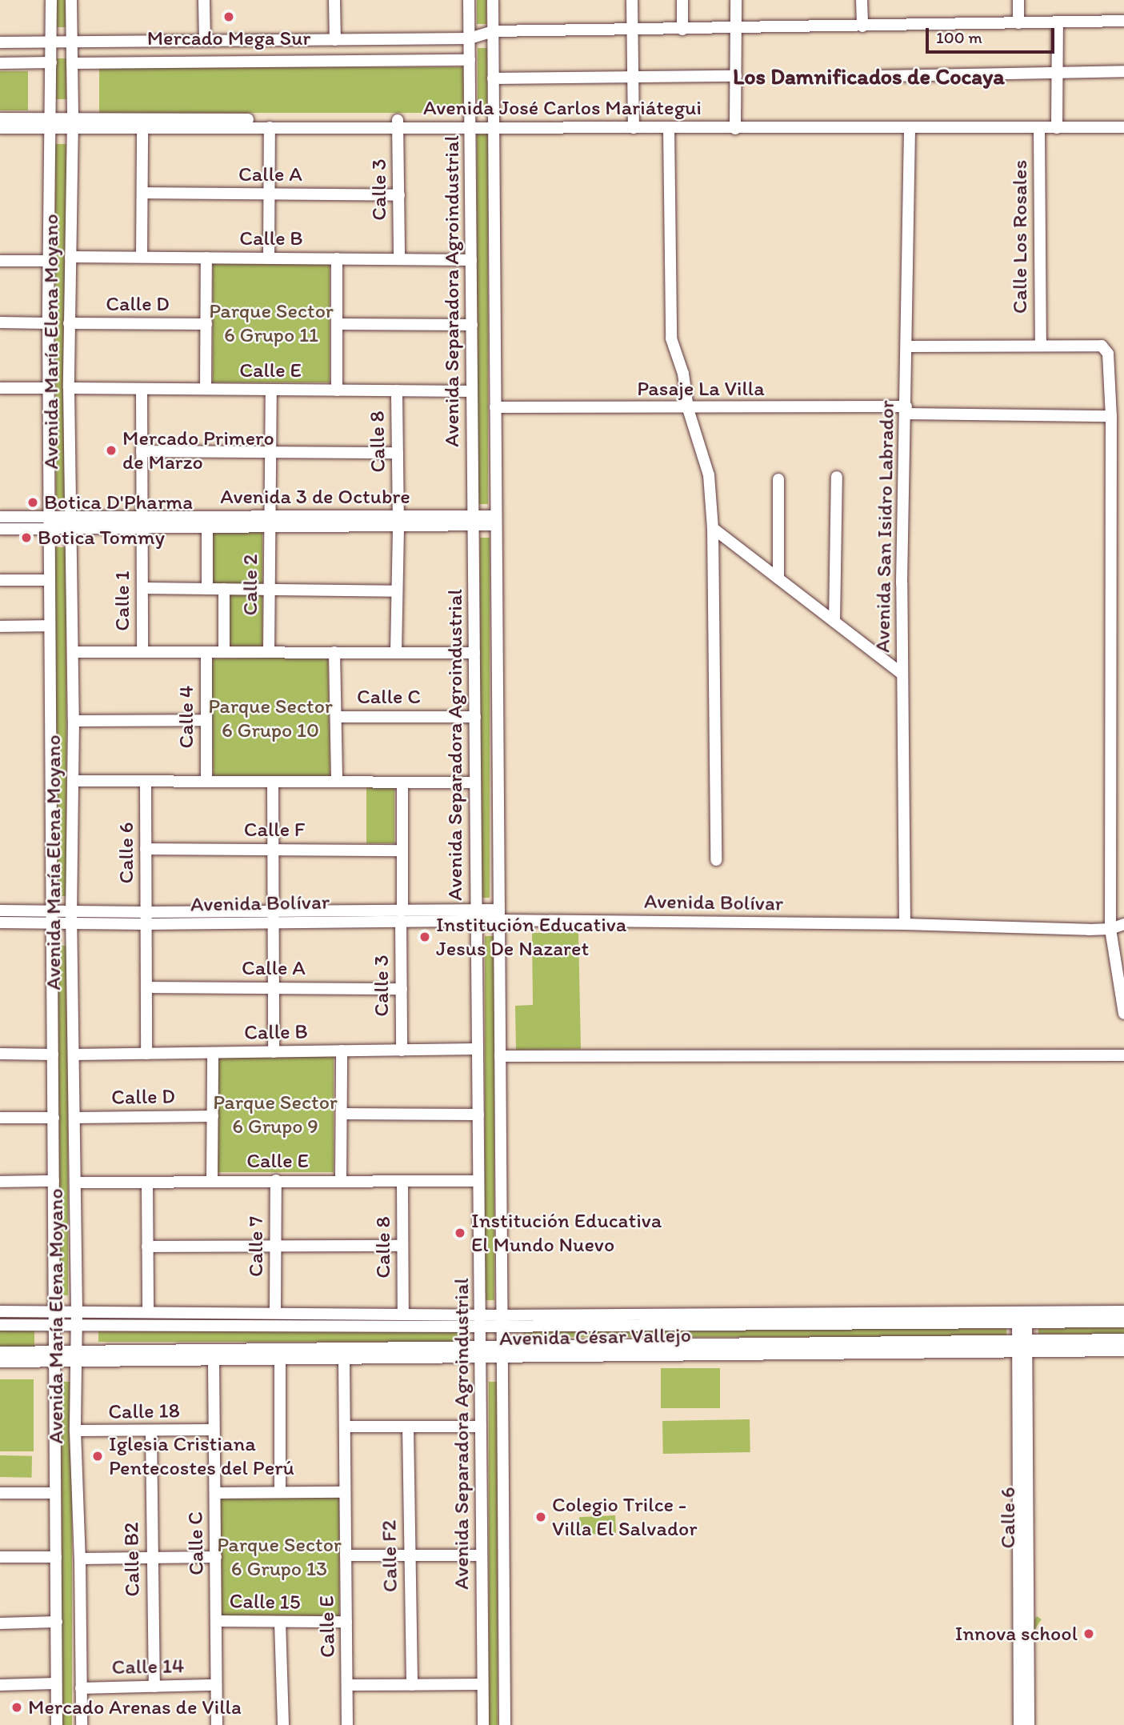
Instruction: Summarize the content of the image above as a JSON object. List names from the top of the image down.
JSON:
{
  "streets": {
    "street": [
      "Avenida José Carlos Mariátegui",
      "Calle A",
      "Calle 3",
      "Calle Los Rosales",
      "Calle B",
      "Avenida Separadora Agroindustrial",
      "Calle D",
      "Avenida María Elena Moyano",
      "Calle E",
      "Pasaje La Villa",
      "Calle 8",
      "Avenida 3 de Octubre",
      "Avenida San Isidro Labrador",
      "Calle 2",
      "Calle 1",
      "Calle C",
      "Calle 4",
      "Calle F",
      "Calle 6",
      "Avenida Bolívar",
      "Calle 7",
      "Avenida César Vallejo",
      "Calle 18",
      "Calle F2",
      "Calle B2",
      "Calle 15",
      "Calle 14"
    ]
  },
  "crossings": [
    ["Avenida José Carlos Mariátegui", "Calle 3"],
    ["Avenida José Carlos Mariátegui", "Calle Los Rosales"],
    ["Avenida José Carlos Mariátegui", "Avenida Separadora Agroindustrial"],
    ["Avenida José Carlos Mariátegui", "Avenida María Elena Moyano"],
    ["Avenida José Carlos Mariátegui", "Avenida San Isidro Labrador"],
    ["Calle A", "Calle 3"],
    ["Calle 3", "Calle B"],
    ["Calle 3", "Avenida Bolívar"],
    ["Calle B", "Avenida Separadora Agroindustrial"],
    ["Calle B", "Avenida María Elena Moyano"],
    ["Avenida Separadora Agroindustrial", "Calle E"],
    ["Avenida Separadora Agroindustrial", "Pasaje La Villa"],
    ["Avenida Separadora Agroindustrial", "Avenida 3 de Octubre"],
    ["Avenida Separadora Agroindustrial", "Calle C"],
    ["Avenida Separadora Agroindustrial", "Avenida Bolívar"],
    ["Avenida Separadora Agroindustrial", "Avenida César Vallejo"],
    ["Calle D", "Avenida María Elena Moyano"],
    ["Avenida María Elena Moyano", "Calle E"],
    ["Avenida María Elena Moyano", "Avenida 3 de Octubre"],
    ["Avenida María Elena Moyano", "Avenida Bolívar"],
    ["Avenida María Elena Moyano", "Avenida César Vallejo"],
    ["Avenida María Elena Moyano", "Calle 18"],
    ["Avenida María Elena Moyano", "Calle 14"],
    ["Calle E", "Calle 8"],
    ["Calle E", "Calle 7"],
    ["Calle E", "Avenida César Vallejo"],
    ["Calle E", "Calle 15"],
    ["Pasaje La Villa", "Avenida San Isidro Labrador"],
    ["Calle 8", "Avenida 3 de Octubre"],
    ["Calle 8", "Avenida César Vallejo"],
    ["Avenida 3 de Octubre", "Calle 2"],
    ["Avenida 3 de Octubre", "Calle 1"],
    ["Avenida San Isidro Labrador", "Avenida Bolívar"],
    ["Calle C", "Avenida César Vallejo"],
    ["Calle C", "Calle 18"],
    ["Calle C", "Calle 15"],
    ["Calle C", "Calle 14"],
    ["Calle F", "Calle 6"],
    ["Calle 6", "Avenida Bolívar"],
    ["Calle 6", "Avenida César Vallejo"],
    ["Calle 7", "Avenida César Vallejo"],
    ["Calle 18", "Calle B2"],
    ["Calle B2", "Calle 14"]
  ],
  "districts": ["Los Damnificados de Cocaya"],
  "parks": [
    "Parque Sector 6 Grupo 11",
    "Parque Sector 6 Grupo 10",
    "Parque Sector 6 Grupo 9",
    "Parque Sector 6 Grupo 13"
  ],
  "places": [
    "Mercado Mega Sur",
    "Mercado Primero de Marzo",
    "Botica D'Pharma",
    "Botica Tommy",
    "Institución Educativa Jesus De Nazaret",
    "Institución Educativa El Mundo Nuevo",
    "Iglesia Cristiana Pentecostes del Perú",
    "Colegio Trilce - Villa El Salvador",
    "Innova school",
    "Mercado Arenas de Villa"
  ],
  "scale_bar": "100 m"
}
